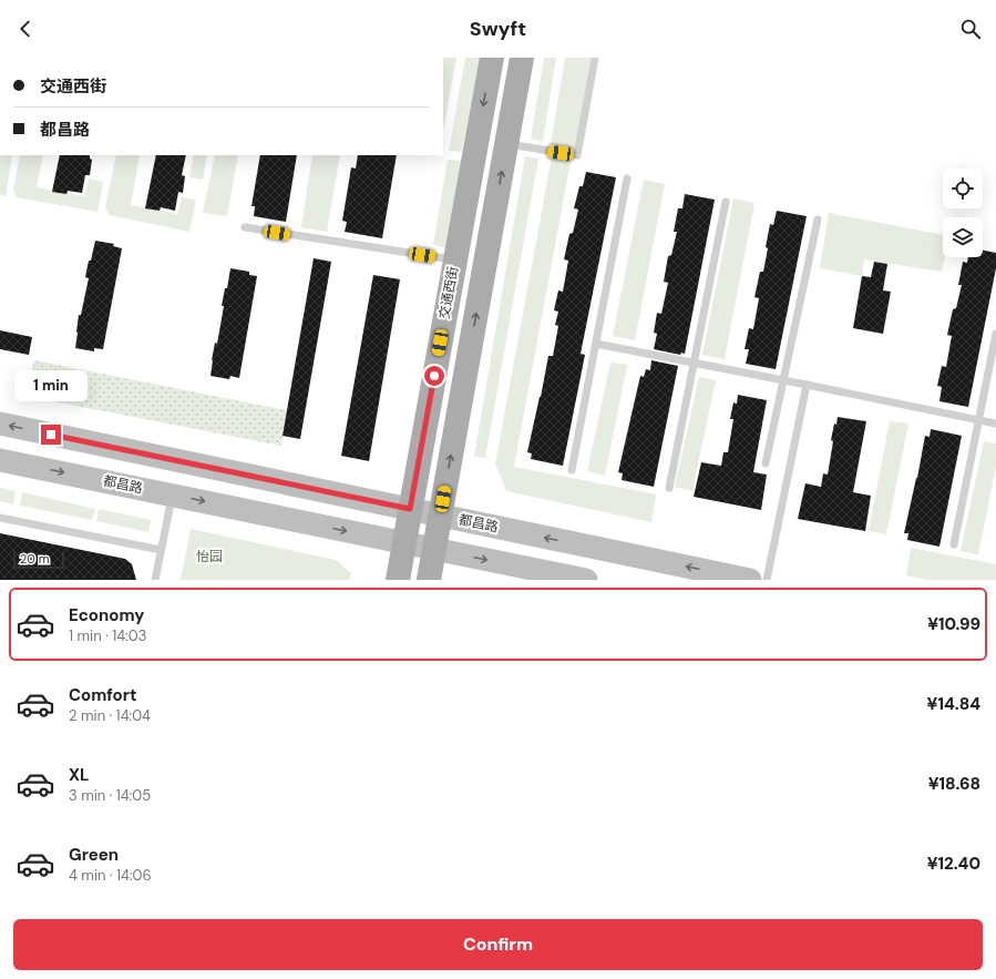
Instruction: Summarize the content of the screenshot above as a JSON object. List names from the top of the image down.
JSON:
{
  "streets": {
    "main road": ["交通西街", "都昌路"]
  },
  "crossings": [
    ["交通西街", "都昌路"]
  ],
  "parks": ["怡园"],
  "scale_bar": "20 m",
  "page": {
    "header": "Swyft",
    "banner": ["交通西街", "都昌路"],
    "bubble": "1 min",
    "scale": "20 m",
    "list": [
      {
        "name": "Economy",
        "note": "1 min · 14:03",
        "value": "¥10.99"
      },
      {
        "name": "Comfort",
        "note": "2 min · 14:04",
        "value": "¥14.84"
      },
      {
        "name": "XL",
        "note": "3 min · 14:05",
        "value": "¥18.68"
      },
      {
        "name": "Green",
        "note": "4 min · 14:06",
        "value": "¥12.40"
      }
    ],
    "buttons": "Confirm"
  }
}
